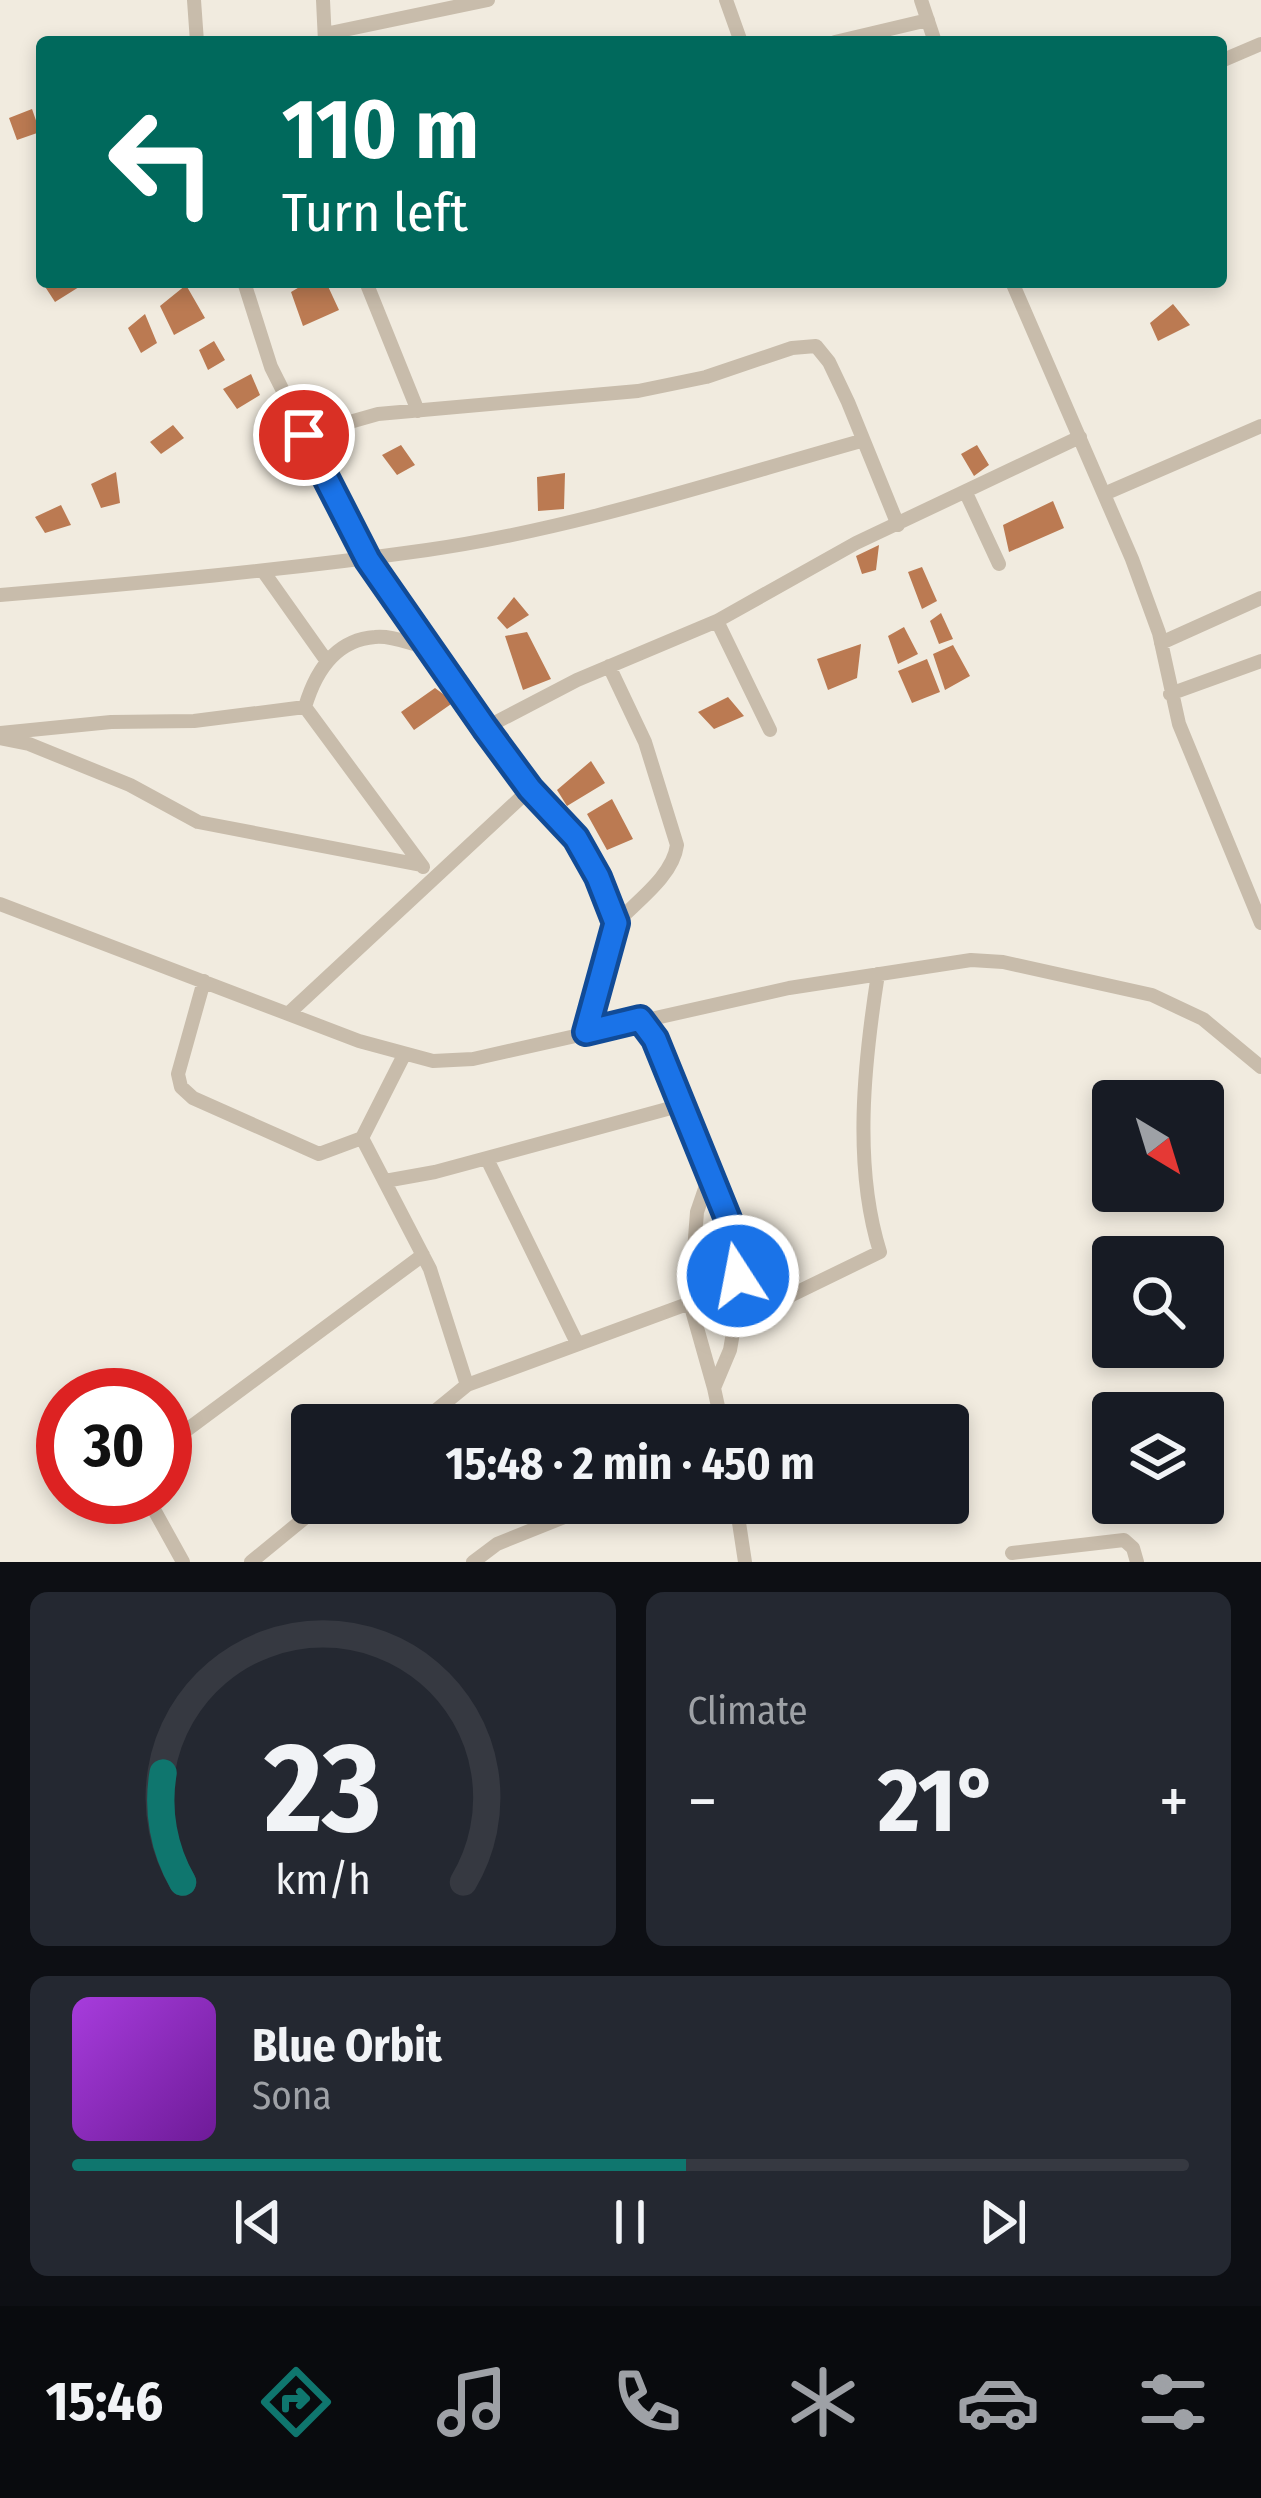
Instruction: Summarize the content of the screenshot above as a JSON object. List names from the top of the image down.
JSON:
{
  "north": "bottom right",
  "page": {
    "turn": ["110 m", "Turn left"],
    "limit": "30",
    "trip": "15:48 · 2 min · 450 m",
    "tile": "Climate",
    "heat": ["−", "21°", "+"],
    "song": ["Blue Orbit", "Sona"],
    "tabs": "15:46",
    "gauge": ["23", "km/h"]
  }
}
